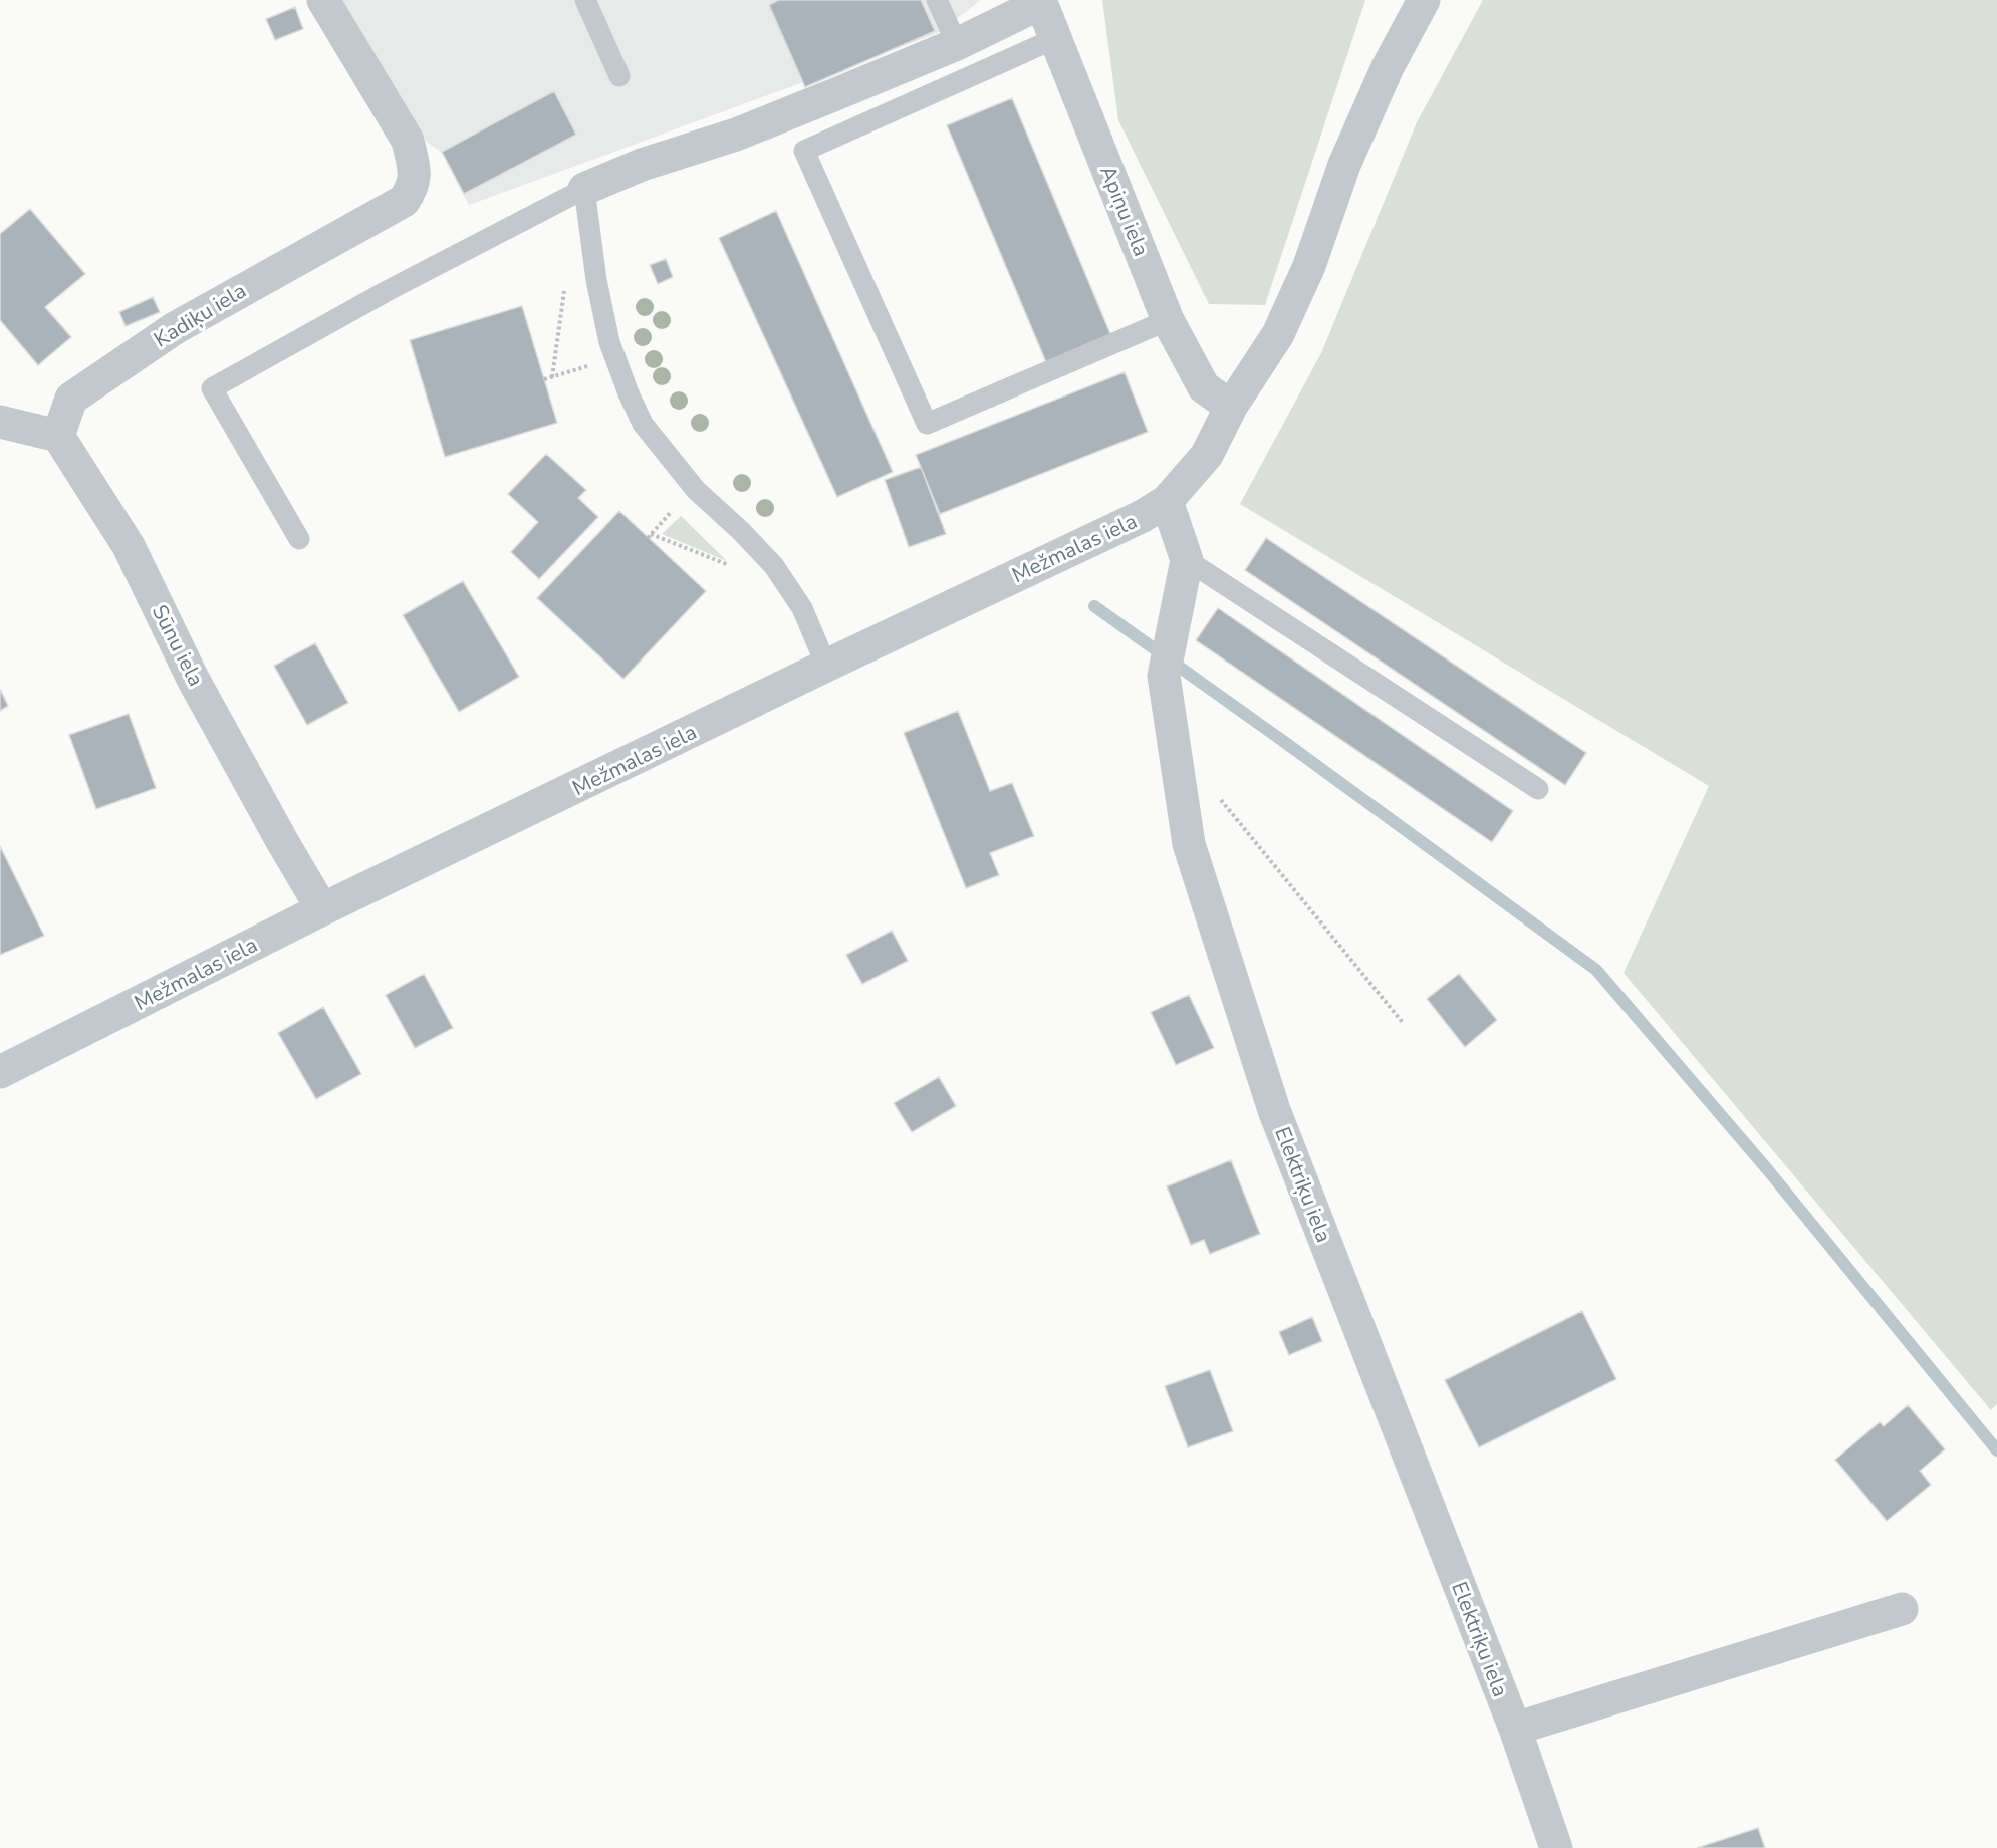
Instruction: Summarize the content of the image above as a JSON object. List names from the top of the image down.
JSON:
{
  "streets": {
    "street": [
      "Apiņu iela",
      "Kadiķu iela",
      "Mežmalas iela",
      "Sūnu iela",
      "Elektriķu iela"
    ]
  },
  "crossings": [
    ["Apiņu iela", "Mežmalas iela"],
    ["Kadiķu iela", "Sūnu iela"],
    ["Mežmalas iela", "Sūnu iela"]
  ]
}
